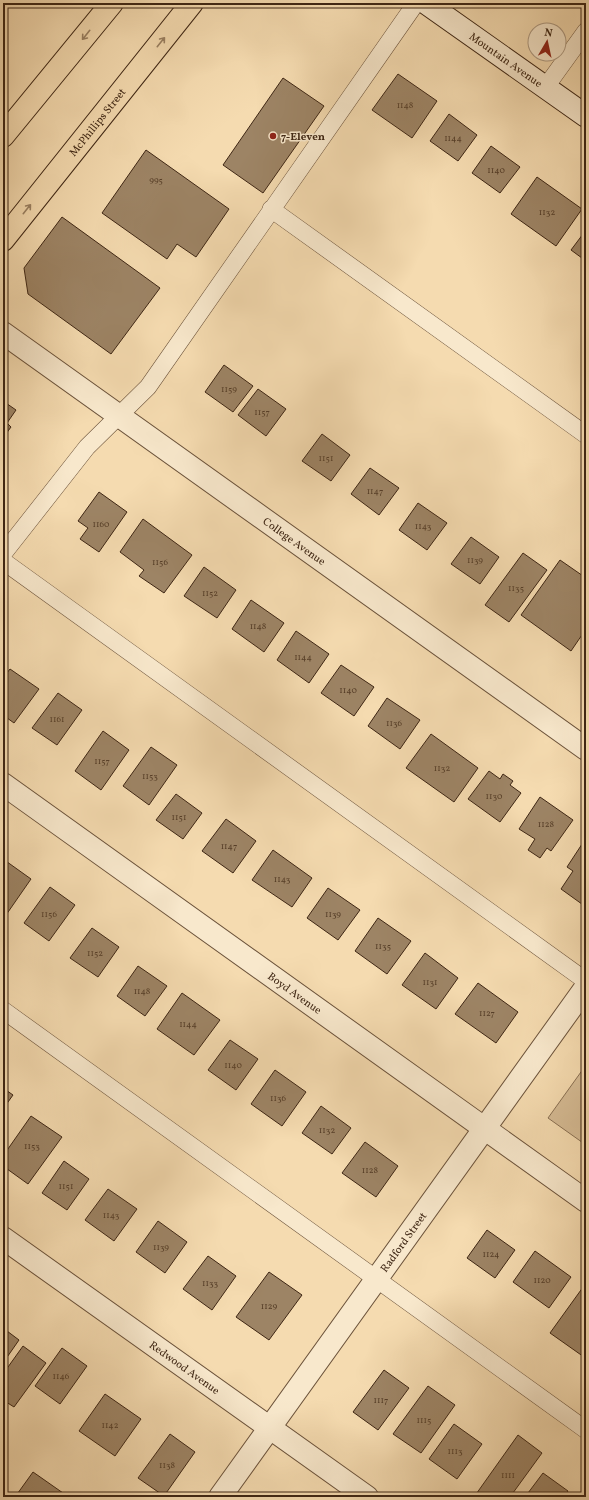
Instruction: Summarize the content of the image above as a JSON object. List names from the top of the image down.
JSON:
{
  "streets": {
    "main road": ["McPhillips Street"],
    "street": [
      "Mountain Avenue",
      "College Avenue",
      "Boyd Avenue",
      "Radford Street",
      "Redwood Avenue"
    ]
  },
  "crossings": [
    ["Boyd Avenue", "Radford Street"],
    ["Radford Street", "Redwood Avenue"]
  ],
  "places": ["7-Eleven"],
  "house_numbers": [
    "1148",
    "1144",
    "1140",
    "995",
    "1132",
    "1159",
    "1157",
    "1151",
    "1147",
    "1160",
    "1143",
    "1139",
    "1156",
    "1135",
    "1152",
    "1148",
    "1144",
    "1140",
    "1161",
    "1136",
    "1157",
    "1132",
    "1153",
    "1130",
    "1151",
    "1128",
    "1147",
    "1143",
    "1156",
    "1139",
    "1135",
    "1152",
    "1131",
    "1148",
    "1127",
    "1144",
    "1140",
    "1136",
    "1132",
    "1153",
    "1128",
    "1151",
    "1143",
    "1139",
    "1124",
    "1120",
    "1133",
    "1129",
    "1146",
    "1117",
    "1115",
    "1142",
    "1113",
    "1138",
    "1111"
  ],
  "north": "top"
}
